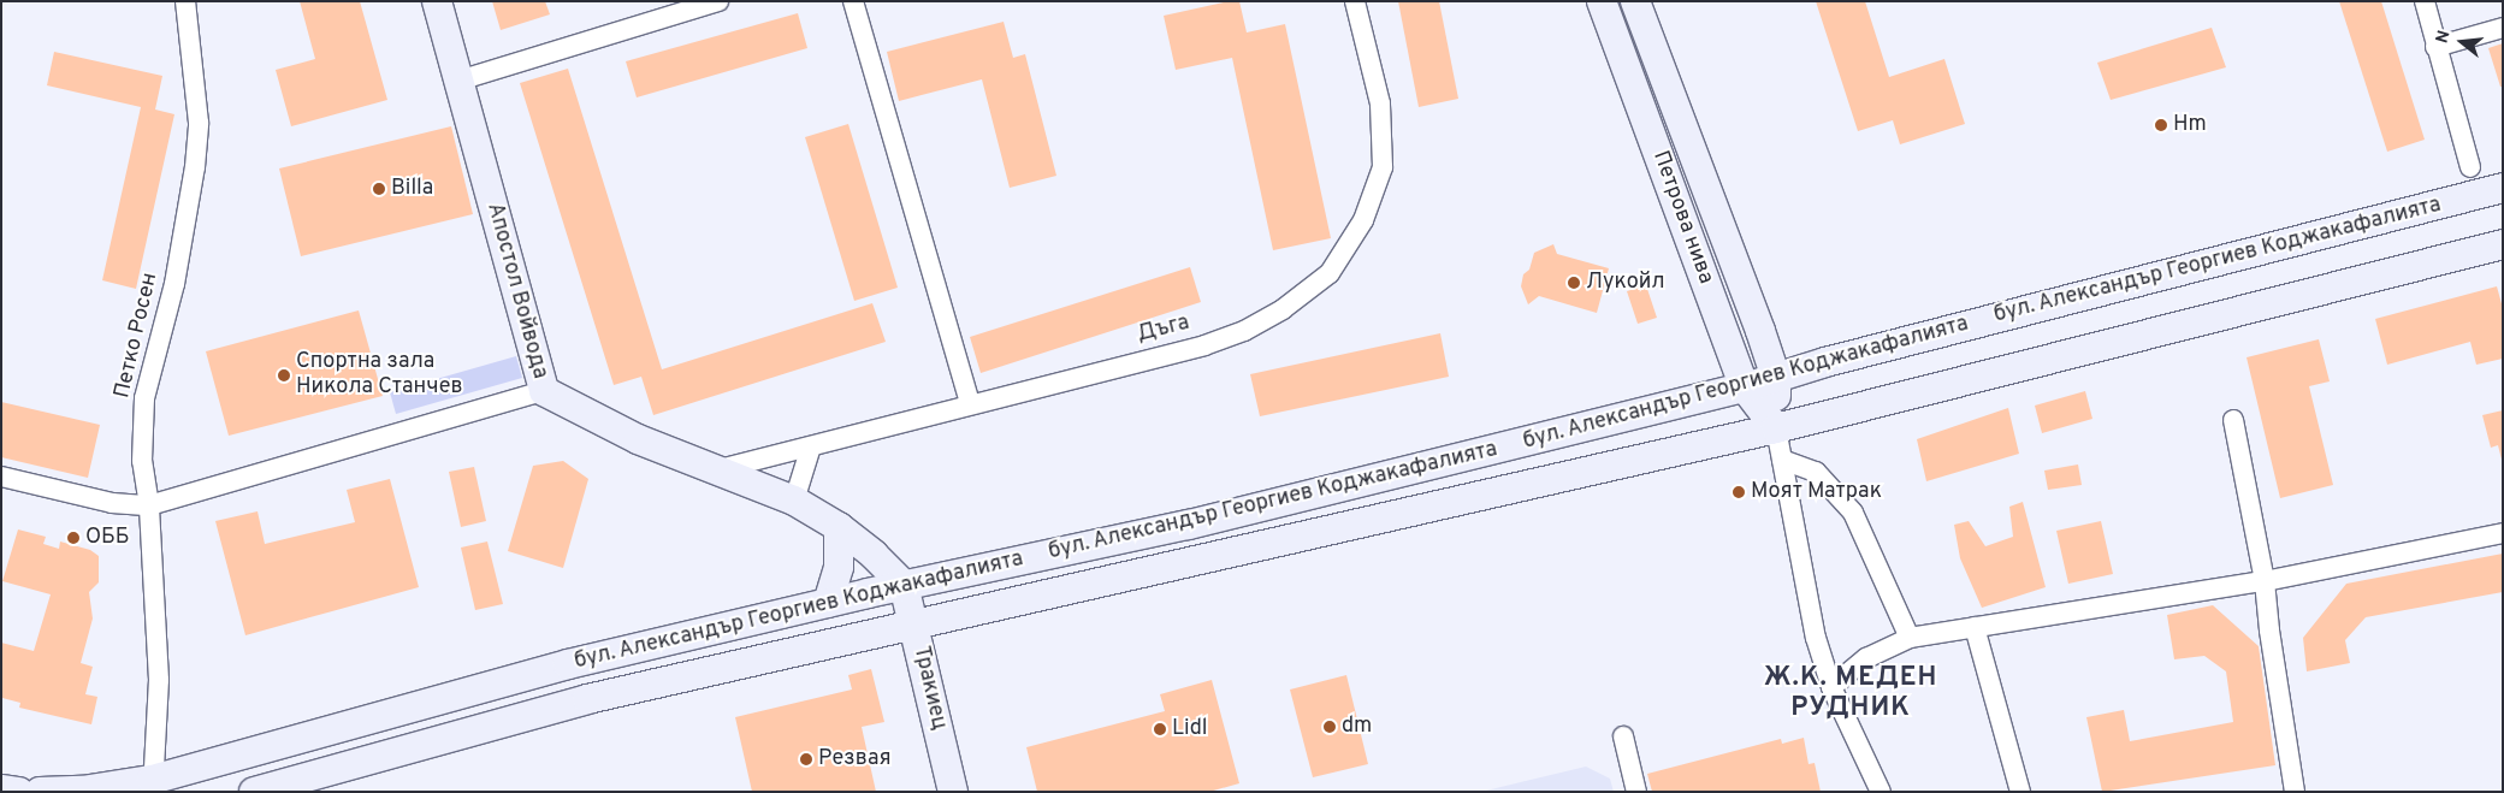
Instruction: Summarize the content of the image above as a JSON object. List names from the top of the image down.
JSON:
{
  "streets": {
    "main road": [
      "Петрова нива",
      "бул. Александър Георгиев Коджакафалията",
      "Апостол Войвода",
      "Тракиец"
    ],
    "street": ["Дъга", "Петко Росен"]
  },
  "crossings": [
    ["Петрова нива", "бул. Александър Георгиев Коджакафалията"],
    ["бул. Александър Георгиев Коджакафалията", "Апостол Войвода"],
    ["бул. Александър Георгиев Коджакафалията", "Петко Росен"],
    ["бул. Александър Георгиев Коджакафалията", "Тракиец"],
    ["Апостол Войвода", "Дъга"],
    ["Апостол Войвода", "Тракиец"]
  ],
  "districts": ["Ж.К. МЕДЕН РУДНИК"],
  "places": [
    "Hm",
    "Billa",
    "Лукойл",
    "Спортна зала Никола Станчев",
    "Моят Матрак",
    "ОББ",
    "dm",
    "Lidl",
    "Резвая"
  ],
  "north": "left"
}
